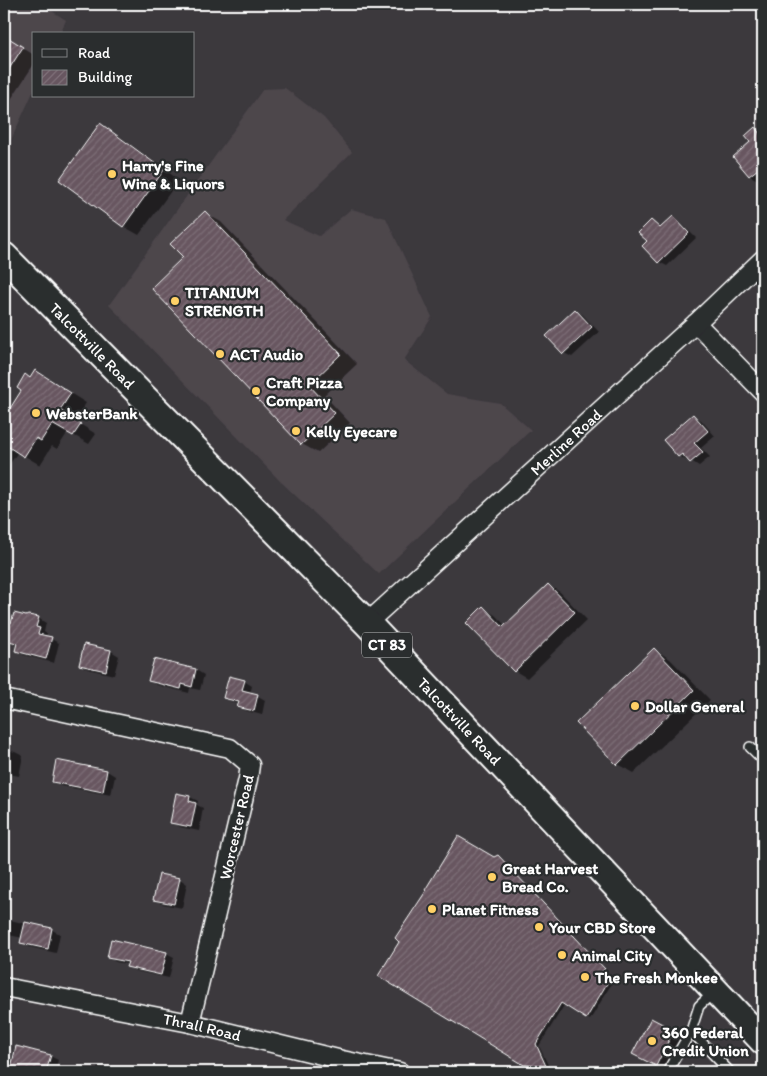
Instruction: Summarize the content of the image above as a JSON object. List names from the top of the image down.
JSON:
{
  "streets": {
    "main road": ["Talcottville Road", "CT 83"],
    "street": ["Merline Road", "Worcester Road", "Thrall Road"]
  },
  "crossings": [
    ["Talcottville Road", "Merline Road"],
    ["Worcester Road", "Thrall Road"]
  ],
  "places": [
    "Harry's Fine Wine & Liquors",
    "TITANIUM STRENGTH",
    "ACT Audio",
    "Craft Pizza Company",
    "WebsterBank",
    "Kelly Eyecare",
    "Dollar General",
    "Great Harvest Bread Co.",
    "Planet Fitness",
    "Your CBD Store",
    "Animal City",
    "The Fresh Monkee",
    "360 Federal Credit Union"
  ],
  "legend": ["Road", "Building"]
}
